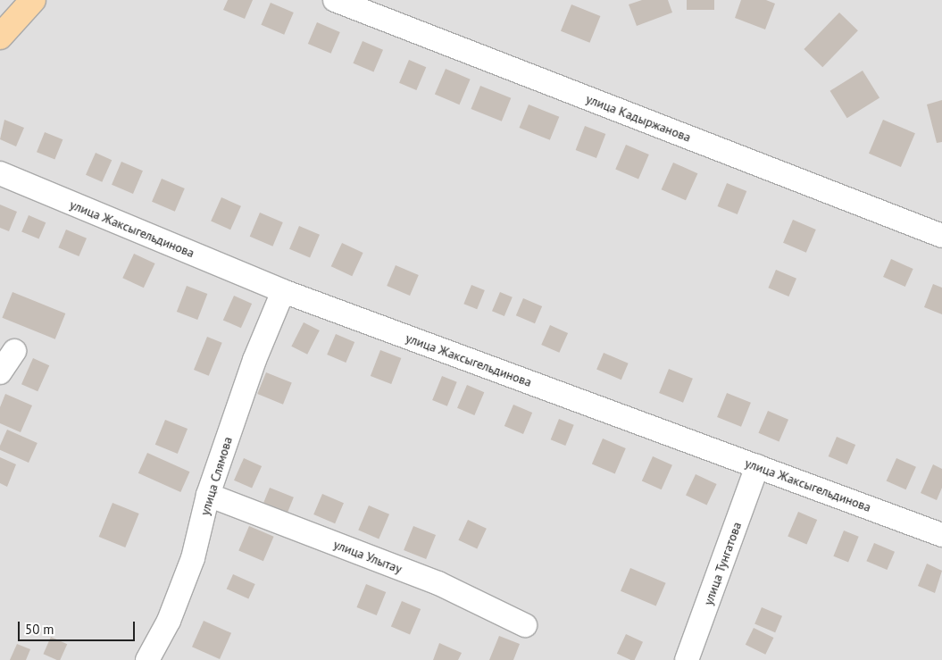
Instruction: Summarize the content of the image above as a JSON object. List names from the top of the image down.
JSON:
{
  "streets": {
    "street": [
      "улица Кадыржанова",
      "улица Жаксыгельдинова",
      "улица Слямова",
      "улица Улытау",
      "улица Тунгатова"
    ]
  },
  "crossings": [
    ["улица Жаксыгельдинова", "улица Слямова"],
    ["улица Жаксыгельдинова", "улица Тунгатова"],
    ["улица Слямова", "улица Улытау"]
  ],
  "scale_bar": "50 m"
}
